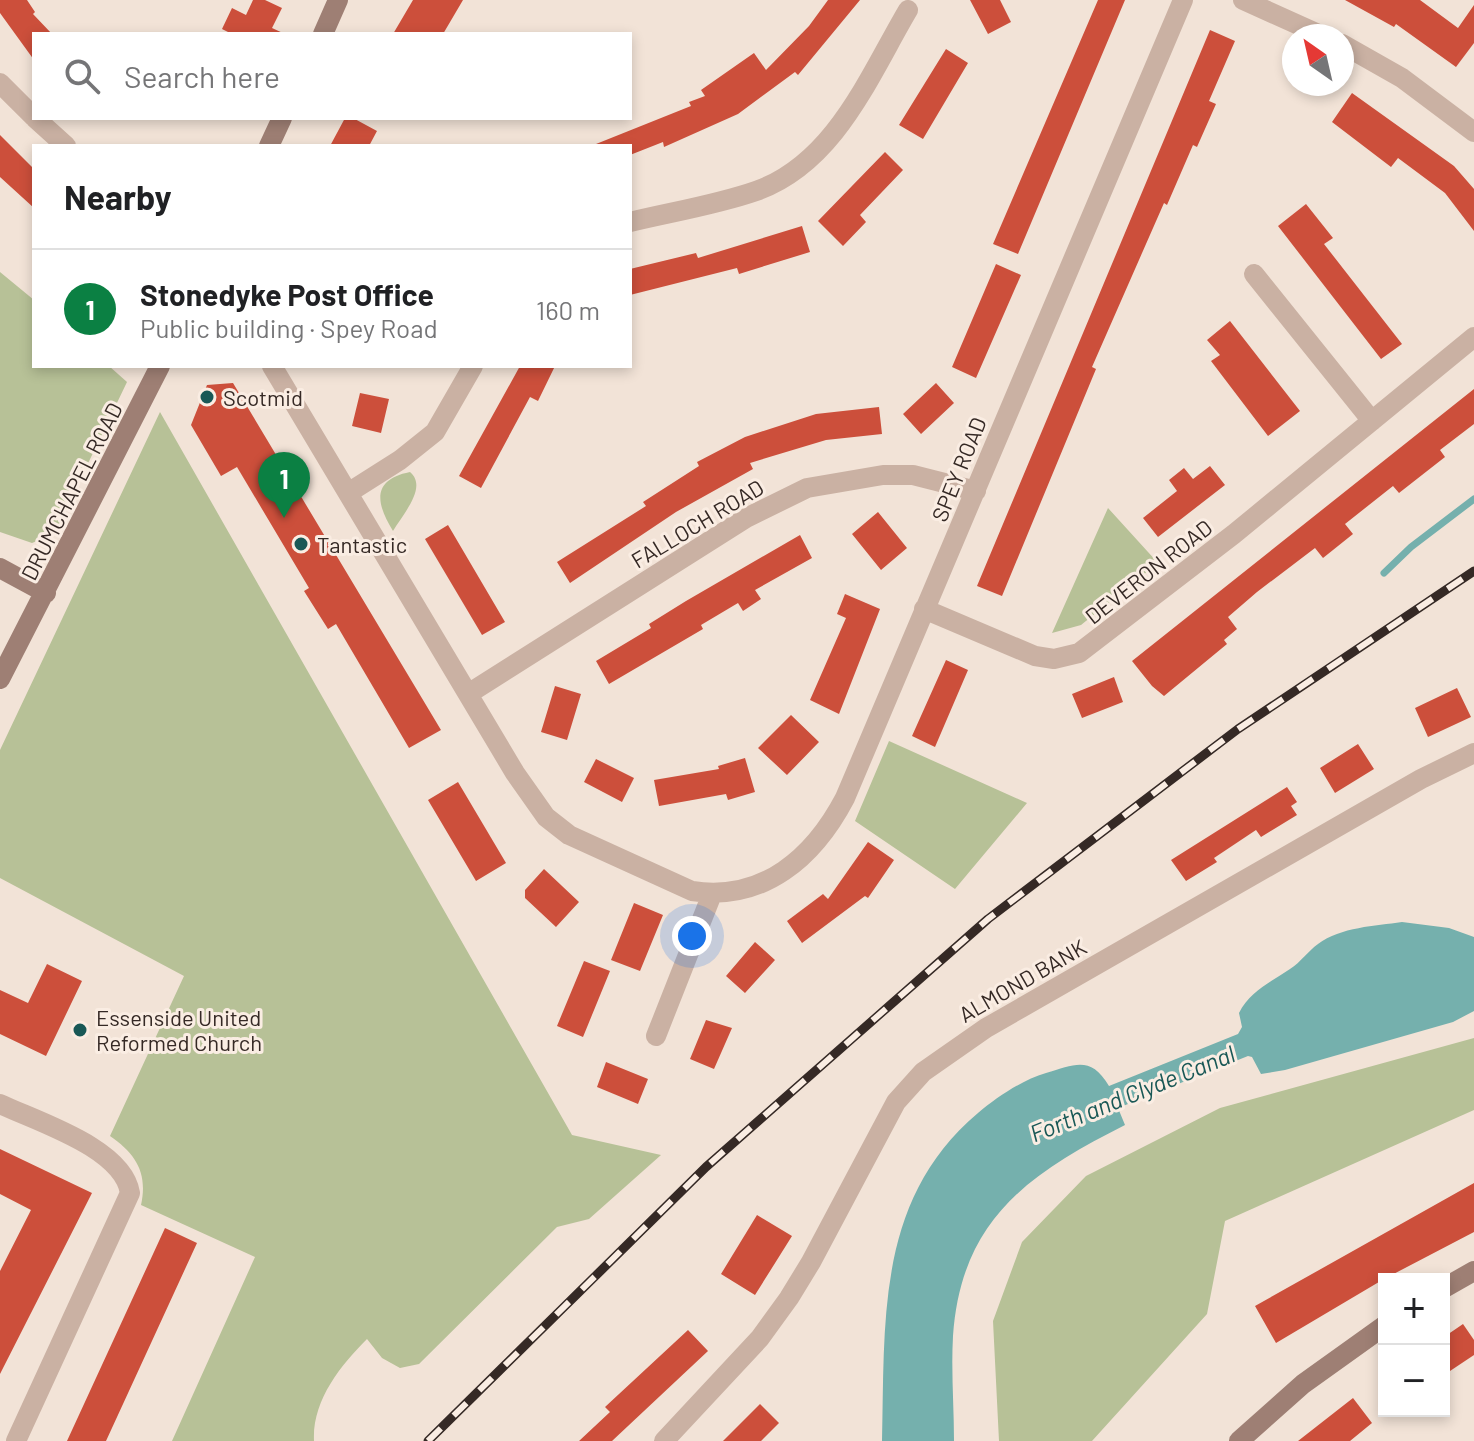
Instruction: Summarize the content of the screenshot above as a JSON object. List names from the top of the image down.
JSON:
{
  "streets": {
    "street": [
      "SPEY ROAD",
      "DRUMCHAPEL ROAD",
      "FALLOCH ROAD",
      "DEVERON ROAD",
      "ALMOND BANK"
    ]
  },
  "crossings": [
    ["SPEY ROAD", "FALLOCH ROAD"],
    ["SPEY ROAD", "DEVERON ROAD"]
  ],
  "water": ["Forth and Clyde Canal"],
  "places": ["Scotmid", "Tantastic", "Essenside United Reformed Church"],
  "north": "top left",
  "page": {
    "search": "Search here",
    "heading": "Nearby",
    "list": [
      {
        "mark": "1",
        "name": "Stonedyke Post Office",
        "note": "Public building · Spey Road",
        "value": "160 m"
      }
    ],
    "pins": "1",
    "map_buttons": ["+", "−"]
  }
}
